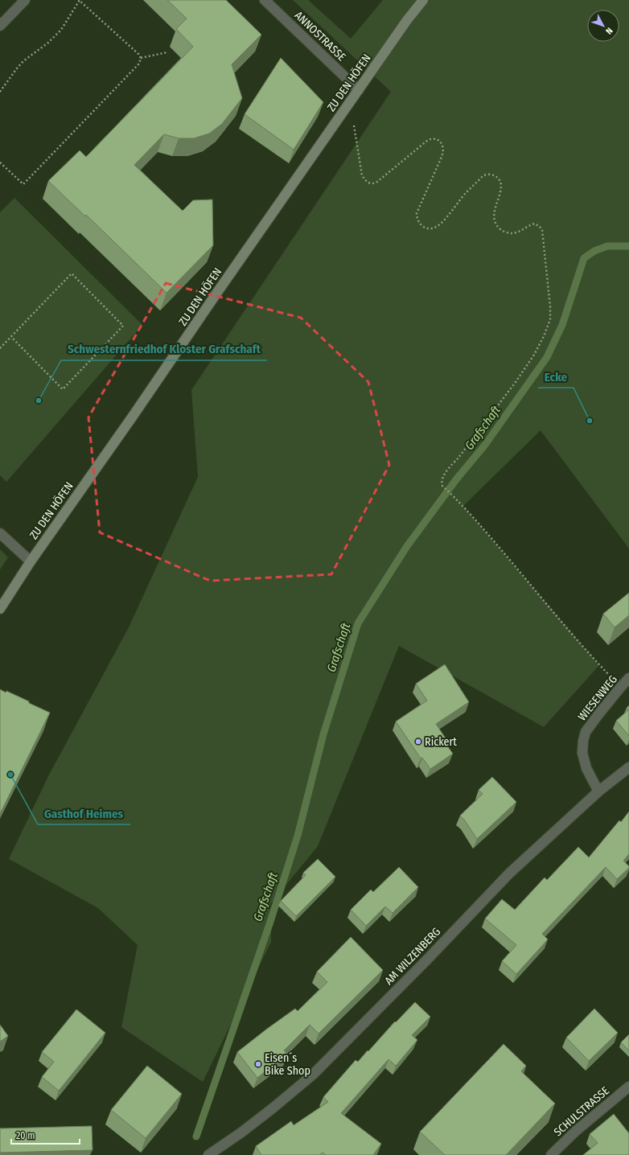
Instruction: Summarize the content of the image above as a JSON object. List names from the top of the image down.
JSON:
{
  "streets": {
    "street": [
      "ANNOSTRASSE",
      "ZU DEN HÖFEN",
      "WIESENWEG",
      "AM WILZENBERG",
      "SCHULSTRASSE"
    ]
  },
  "crossings": [
    ["ANNOSTRASSE", "ZU DEN HÖFEN"],
    ["WIESENWEG", "AM WILZENBERG"]
  ],
  "water": ["Grafschaft"],
  "places": [
    "Schwesternfriedhof Kloster Grafschaft",
    "Ecke",
    "Rickert",
    "Gasthof Heimes",
    "Eisen´s Bike Shop"
  ],
  "scale_bar": "20 m",
  "north": "bottom right"
}
